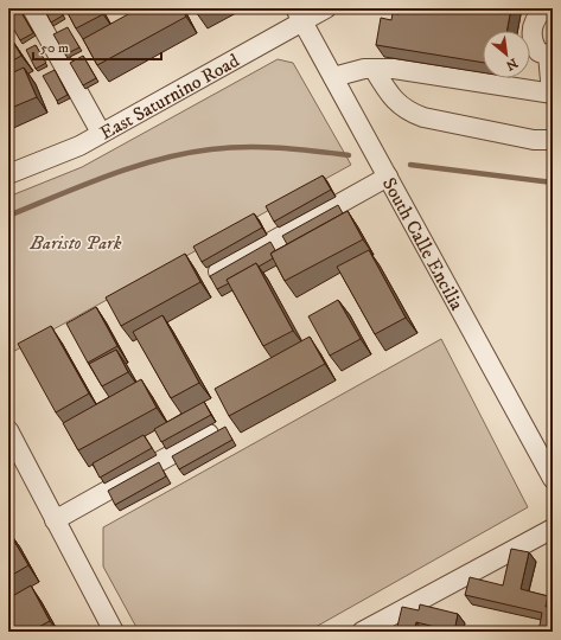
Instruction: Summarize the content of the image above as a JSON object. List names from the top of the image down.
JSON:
{
  "streets": {
    "street": ["East Saturnino Road", "South Calle Encilia"]
  },
  "crossings": [
    ["East Saturnino Road", "South Calle Encilia"]
  ],
  "parks": ["Baristo Park"],
  "scale_bar": "50 m",
  "north": "bottom right"
}
